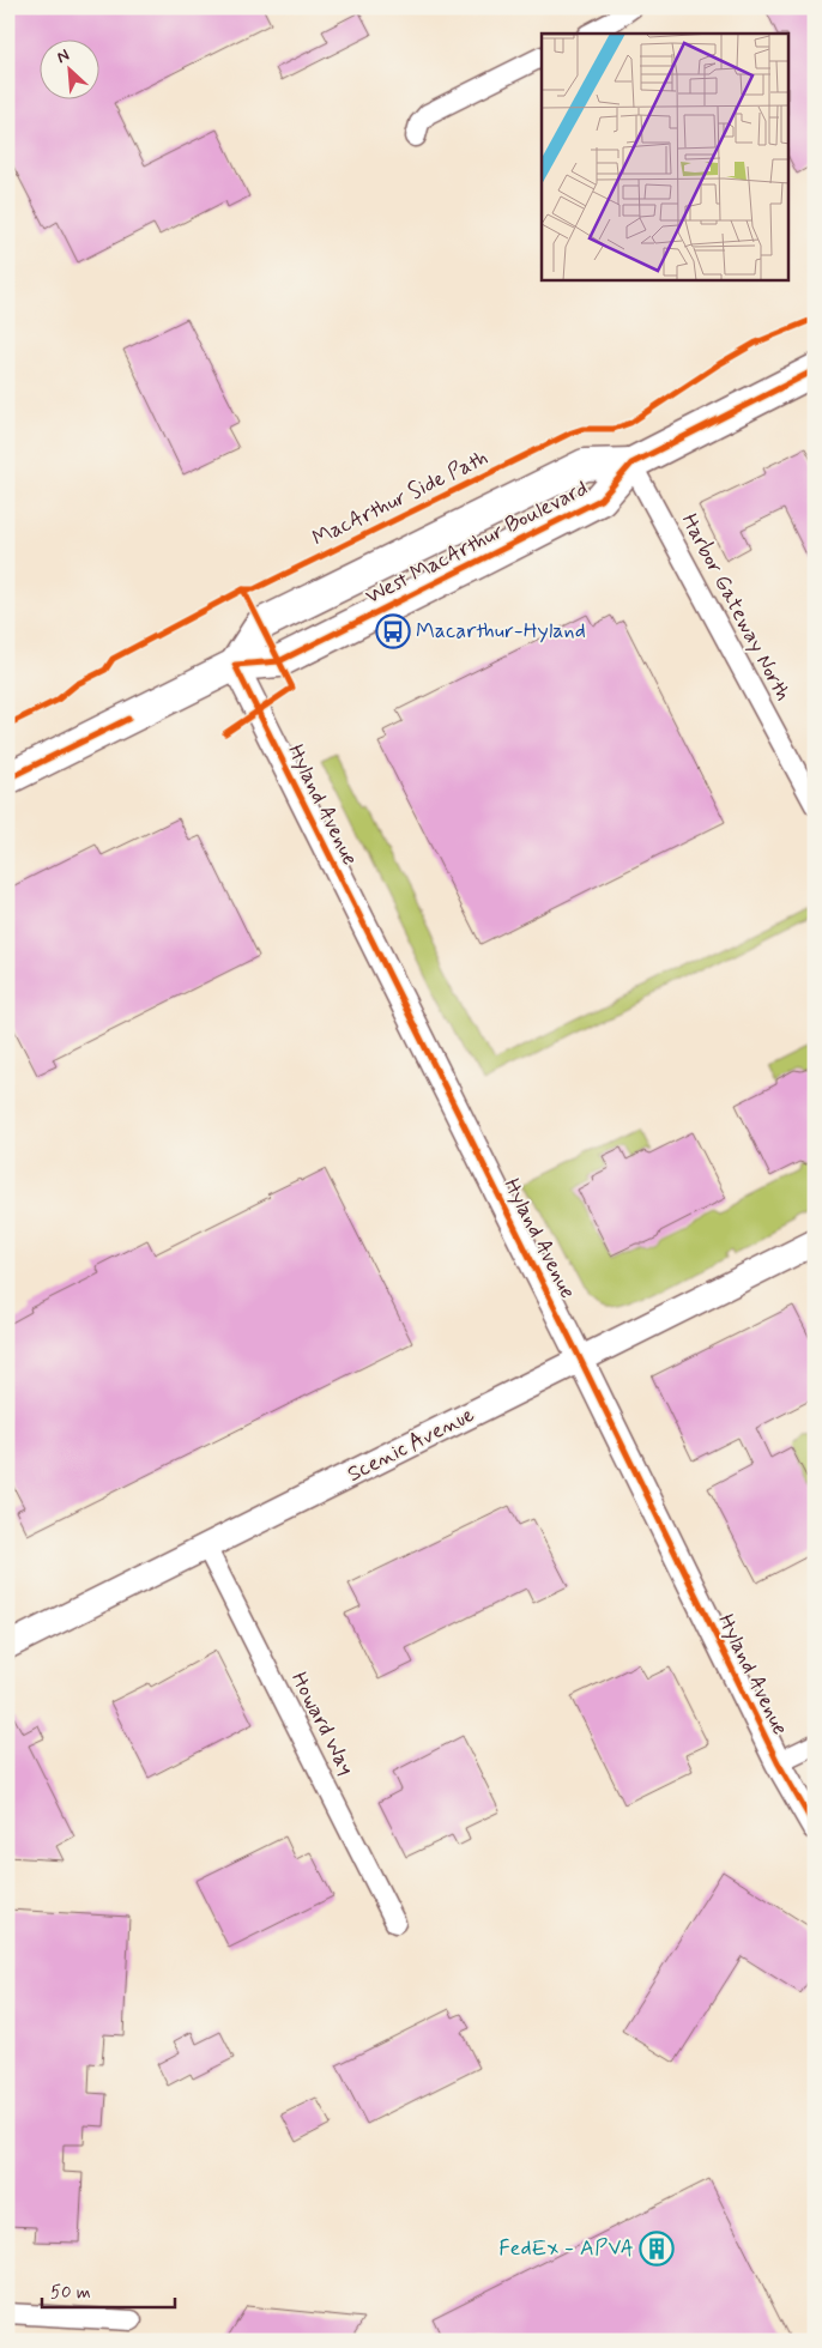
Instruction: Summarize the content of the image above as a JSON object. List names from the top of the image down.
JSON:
{
  "streets": {
    "main road": ["West MacArthur Boulevard"],
    "street": [
      "Harbor Gateway North",
      "Hyland Avenue",
      "Scenic Avenue",
      "Howard Way"
    ],
    "cycle path": ["MacArthur Side Path"]
  },
  "crossings": [
    ["West MacArthur Boulevard", "Harbor Gateway North"],
    ["West MacArthur Boulevard", "Hyland Avenue"],
    ["Hyland Avenue", "Scenic Avenue"],
    ["Scenic Avenue", "Howard Way"]
  ],
  "places": {
    "bus stop": ["Macarthur-Hyland"],
    "building": ["FedEx - APVA"]
  },
  "scale_bar": "50 m",
  "north": "top left"
}
